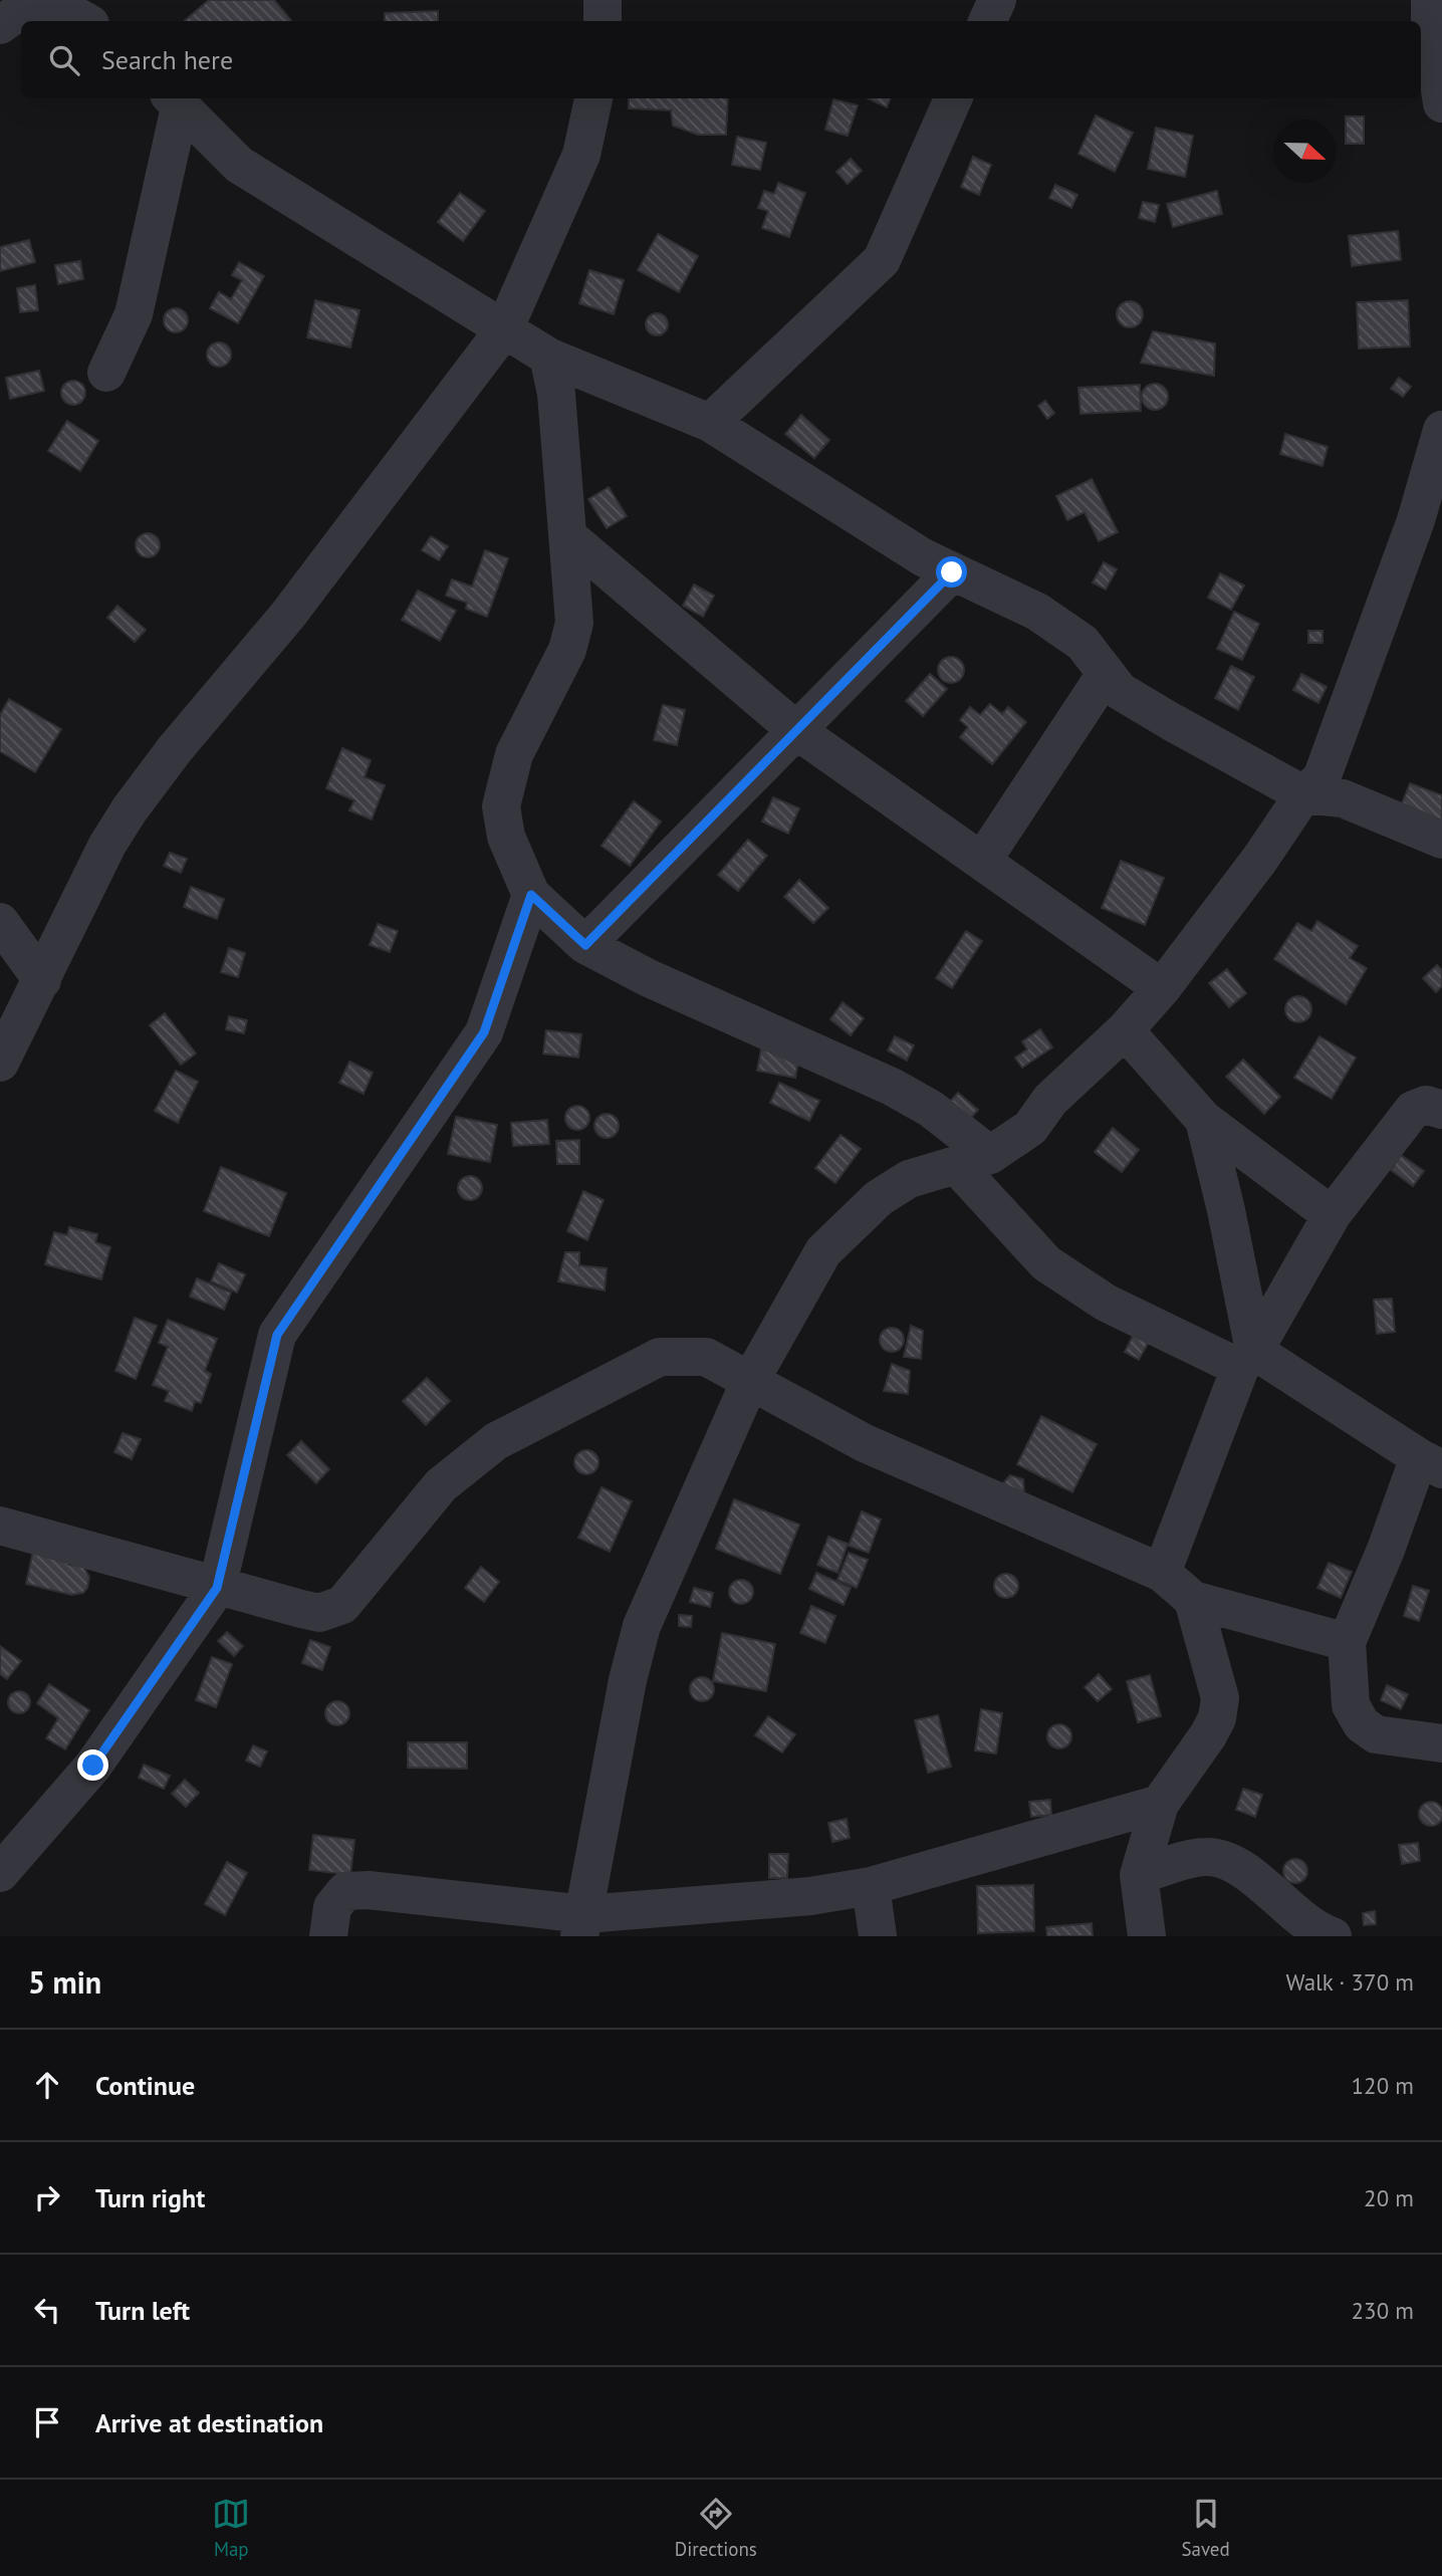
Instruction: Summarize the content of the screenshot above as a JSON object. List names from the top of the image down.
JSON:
{
  "north": "right",
  "page": {
    "search": "Search here",
    "heading": ["5 min", "Walk · 370 m"],
    "list": [
      ["Continue", "120 m"],
      ["Turn right", "20 m"],
      ["Turn left", "230 m"],
      "Arrive at destination"
    ],
    "nav": ["Map", "Directions", "Saved"]
  }
}
